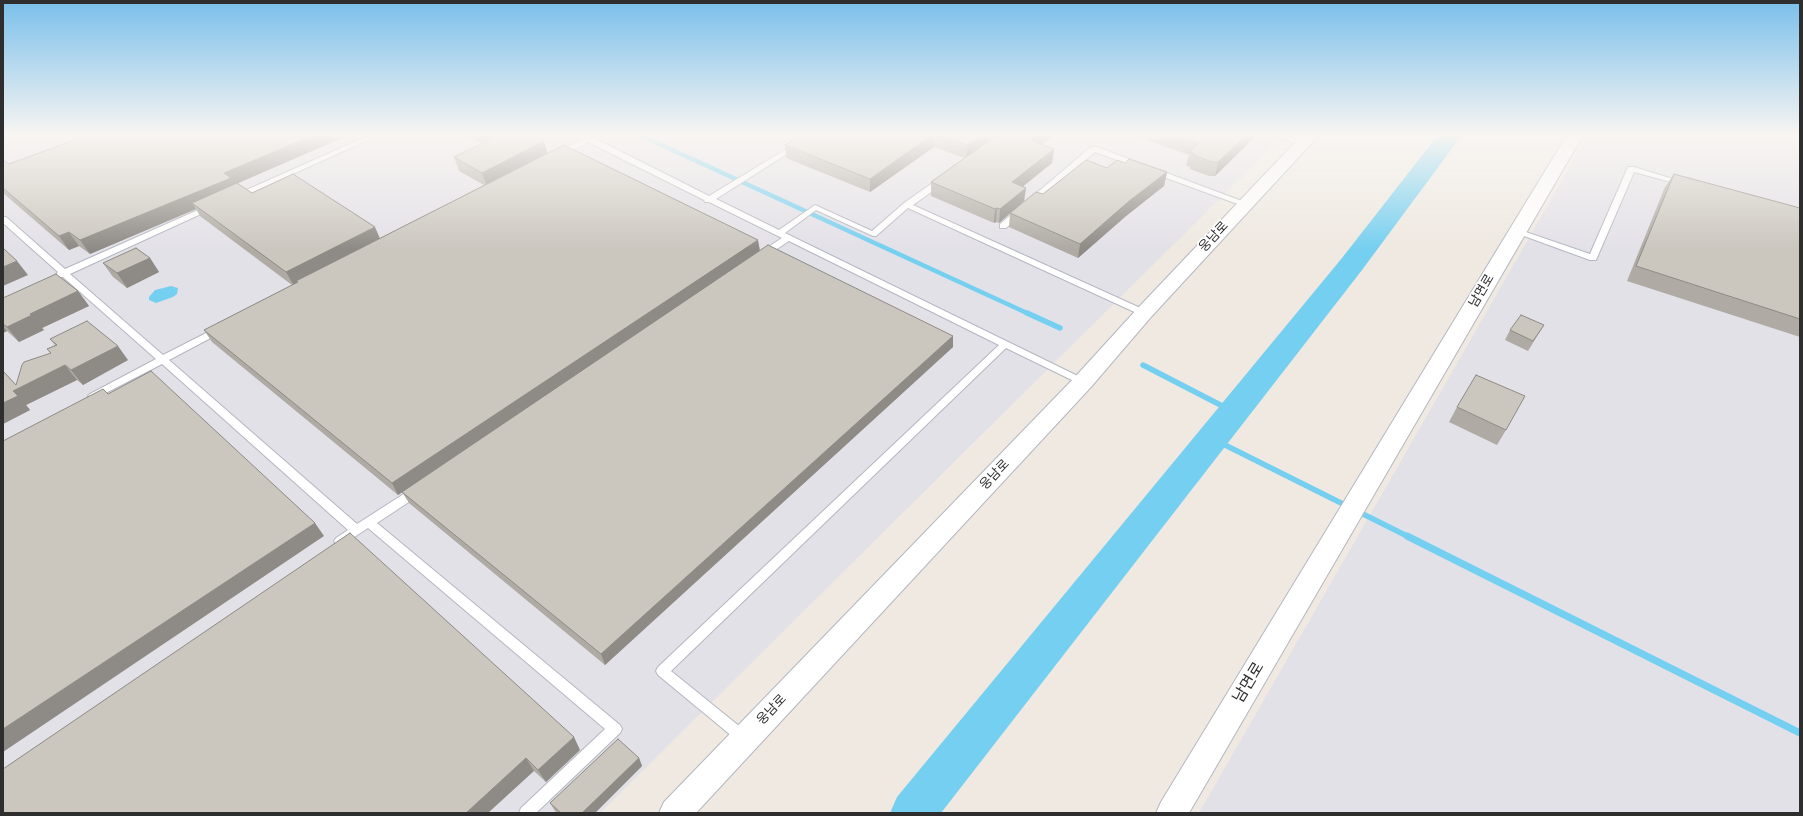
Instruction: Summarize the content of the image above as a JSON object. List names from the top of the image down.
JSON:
{
  "streets": {
    "street": ["웅남로", "남면로"]
  }
}
